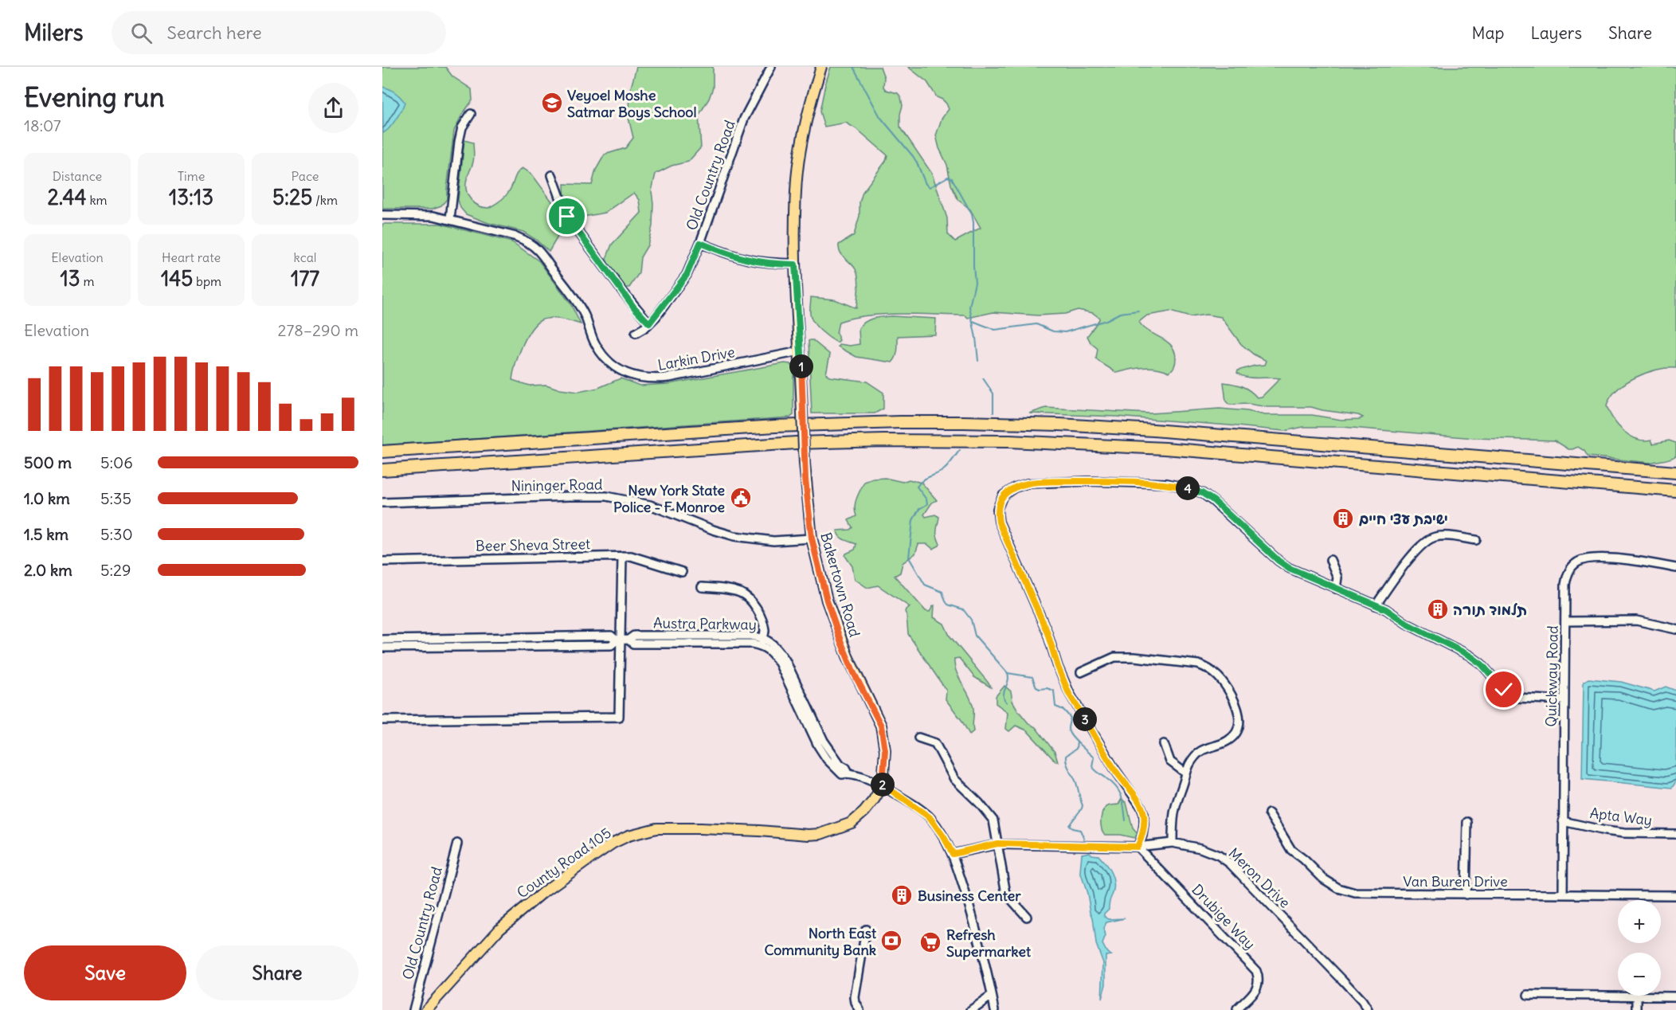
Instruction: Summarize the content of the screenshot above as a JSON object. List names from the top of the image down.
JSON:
{
  "streets": {
    "main road": ["Bakertown Road", "County Road 105"],
    "street": [
      "Old Country Road",
      "Larkin Drive",
      "Nininger Road",
      "Beer Sheva Street",
      "Austra Parkway",
      "Quickway Road",
      "Apta Way",
      "Meron Drive",
      "Van Buren Drive",
      "Drubige Way"
    ]
  },
  "crossings": [
    ["Larkin Drive", "Bakertown Road"],
    ["Nininger Road", "Bakertown Road"],
    ["Bakertown Road", "Austra Parkway"],
    ["Bakertown Road", "County Road 105"],
    ["Austra Parkway", "County Road 105"],
    ["Quickway Road", "Apta Way"],
    ["Quickway Road", "Van Buren Drive"],
    ["Meron Drive", "Drubige Way"]
  ],
  "places": {
    "school or university": ["Veyoel Moshe Satmar Boys School"],
    "public building": ["New York State Police - F Monroe"],
    "building": ["ישיבת עצי חיים", "תלמוד תורה", "Business Center"],
    "bank": ["North East Community Bank"],
    "supermarket": ["Refresh Supermarket"]
  },
  "page": {
    "header": "Milers",
    "search": "Search here",
    "nav": ["Map", "Layers", "Share"],
    "heading": ["Evening run", "18:07"],
    "stats": [
      ["Distance", "2.44 km"],
      ["Time", "13:13"],
      ["Pace", "5:25 /km"],
      ["Elevation", "13 m"],
      ["Heart rate", "145 bpm"],
      ["kcal", "177"]
    ],
    "chart": ["Elevation", "278–290 m"],
    "pins": [
      "1",
      "4",
      "3",
      "2"
    ],
    "list": [
      {
        "name": "500 m",
        "note": "5:06"
      },
      {
        "name": "1.0 km",
        "note": "5:35"
      },
      {
        "name": "1.5 km",
        "note": "5:30"
      },
      {
        "name": "2.0 km",
        "note": "5:29"
      }
    ],
    "map_buttons": ["+", "−"],
    "buttons": ["Save", "Share"]
  }
}
